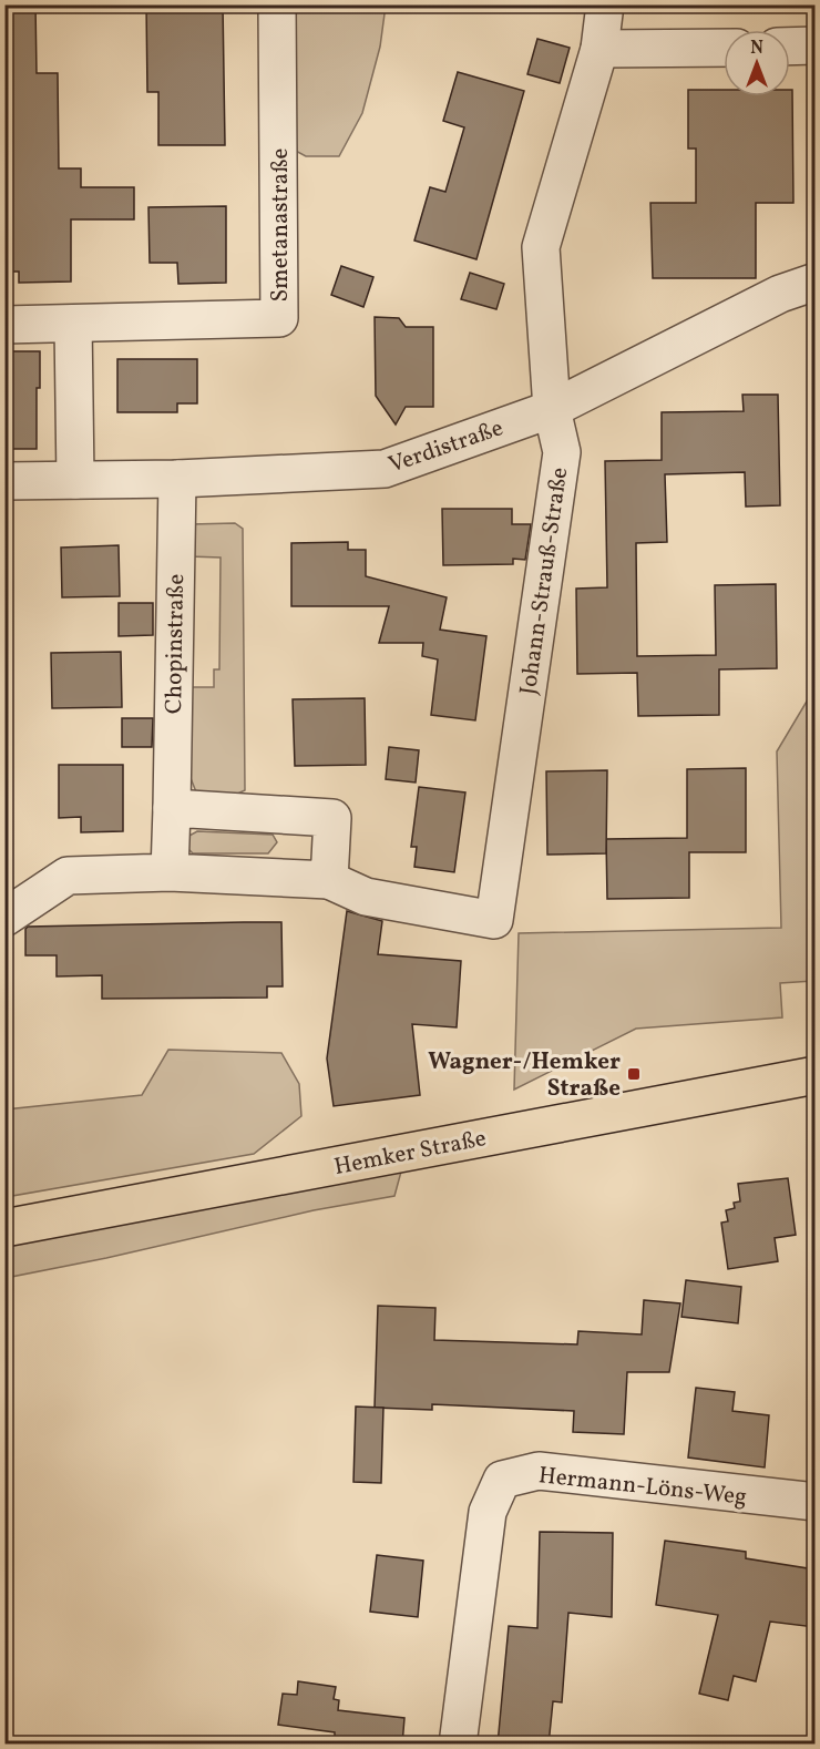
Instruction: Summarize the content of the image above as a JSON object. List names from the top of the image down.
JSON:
{
  "streets": {
    "main road": ["Hemker Straße"],
    "street": [
      "Smetanastraße",
      "Verdistraße",
      "Johann-Strauß-Straße",
      "Chopinstraße",
      "Hermann-Löns-Weg"
    ]
  },
  "crossings": [
    ["Verdistraße", "Johann-Strauß-Straße"],
    ["Verdistraße", "Chopinstraße"]
  ],
  "places": {
    "transit": ["Wagner-/Hemker Straße"]
  },
  "north": "top"
}
